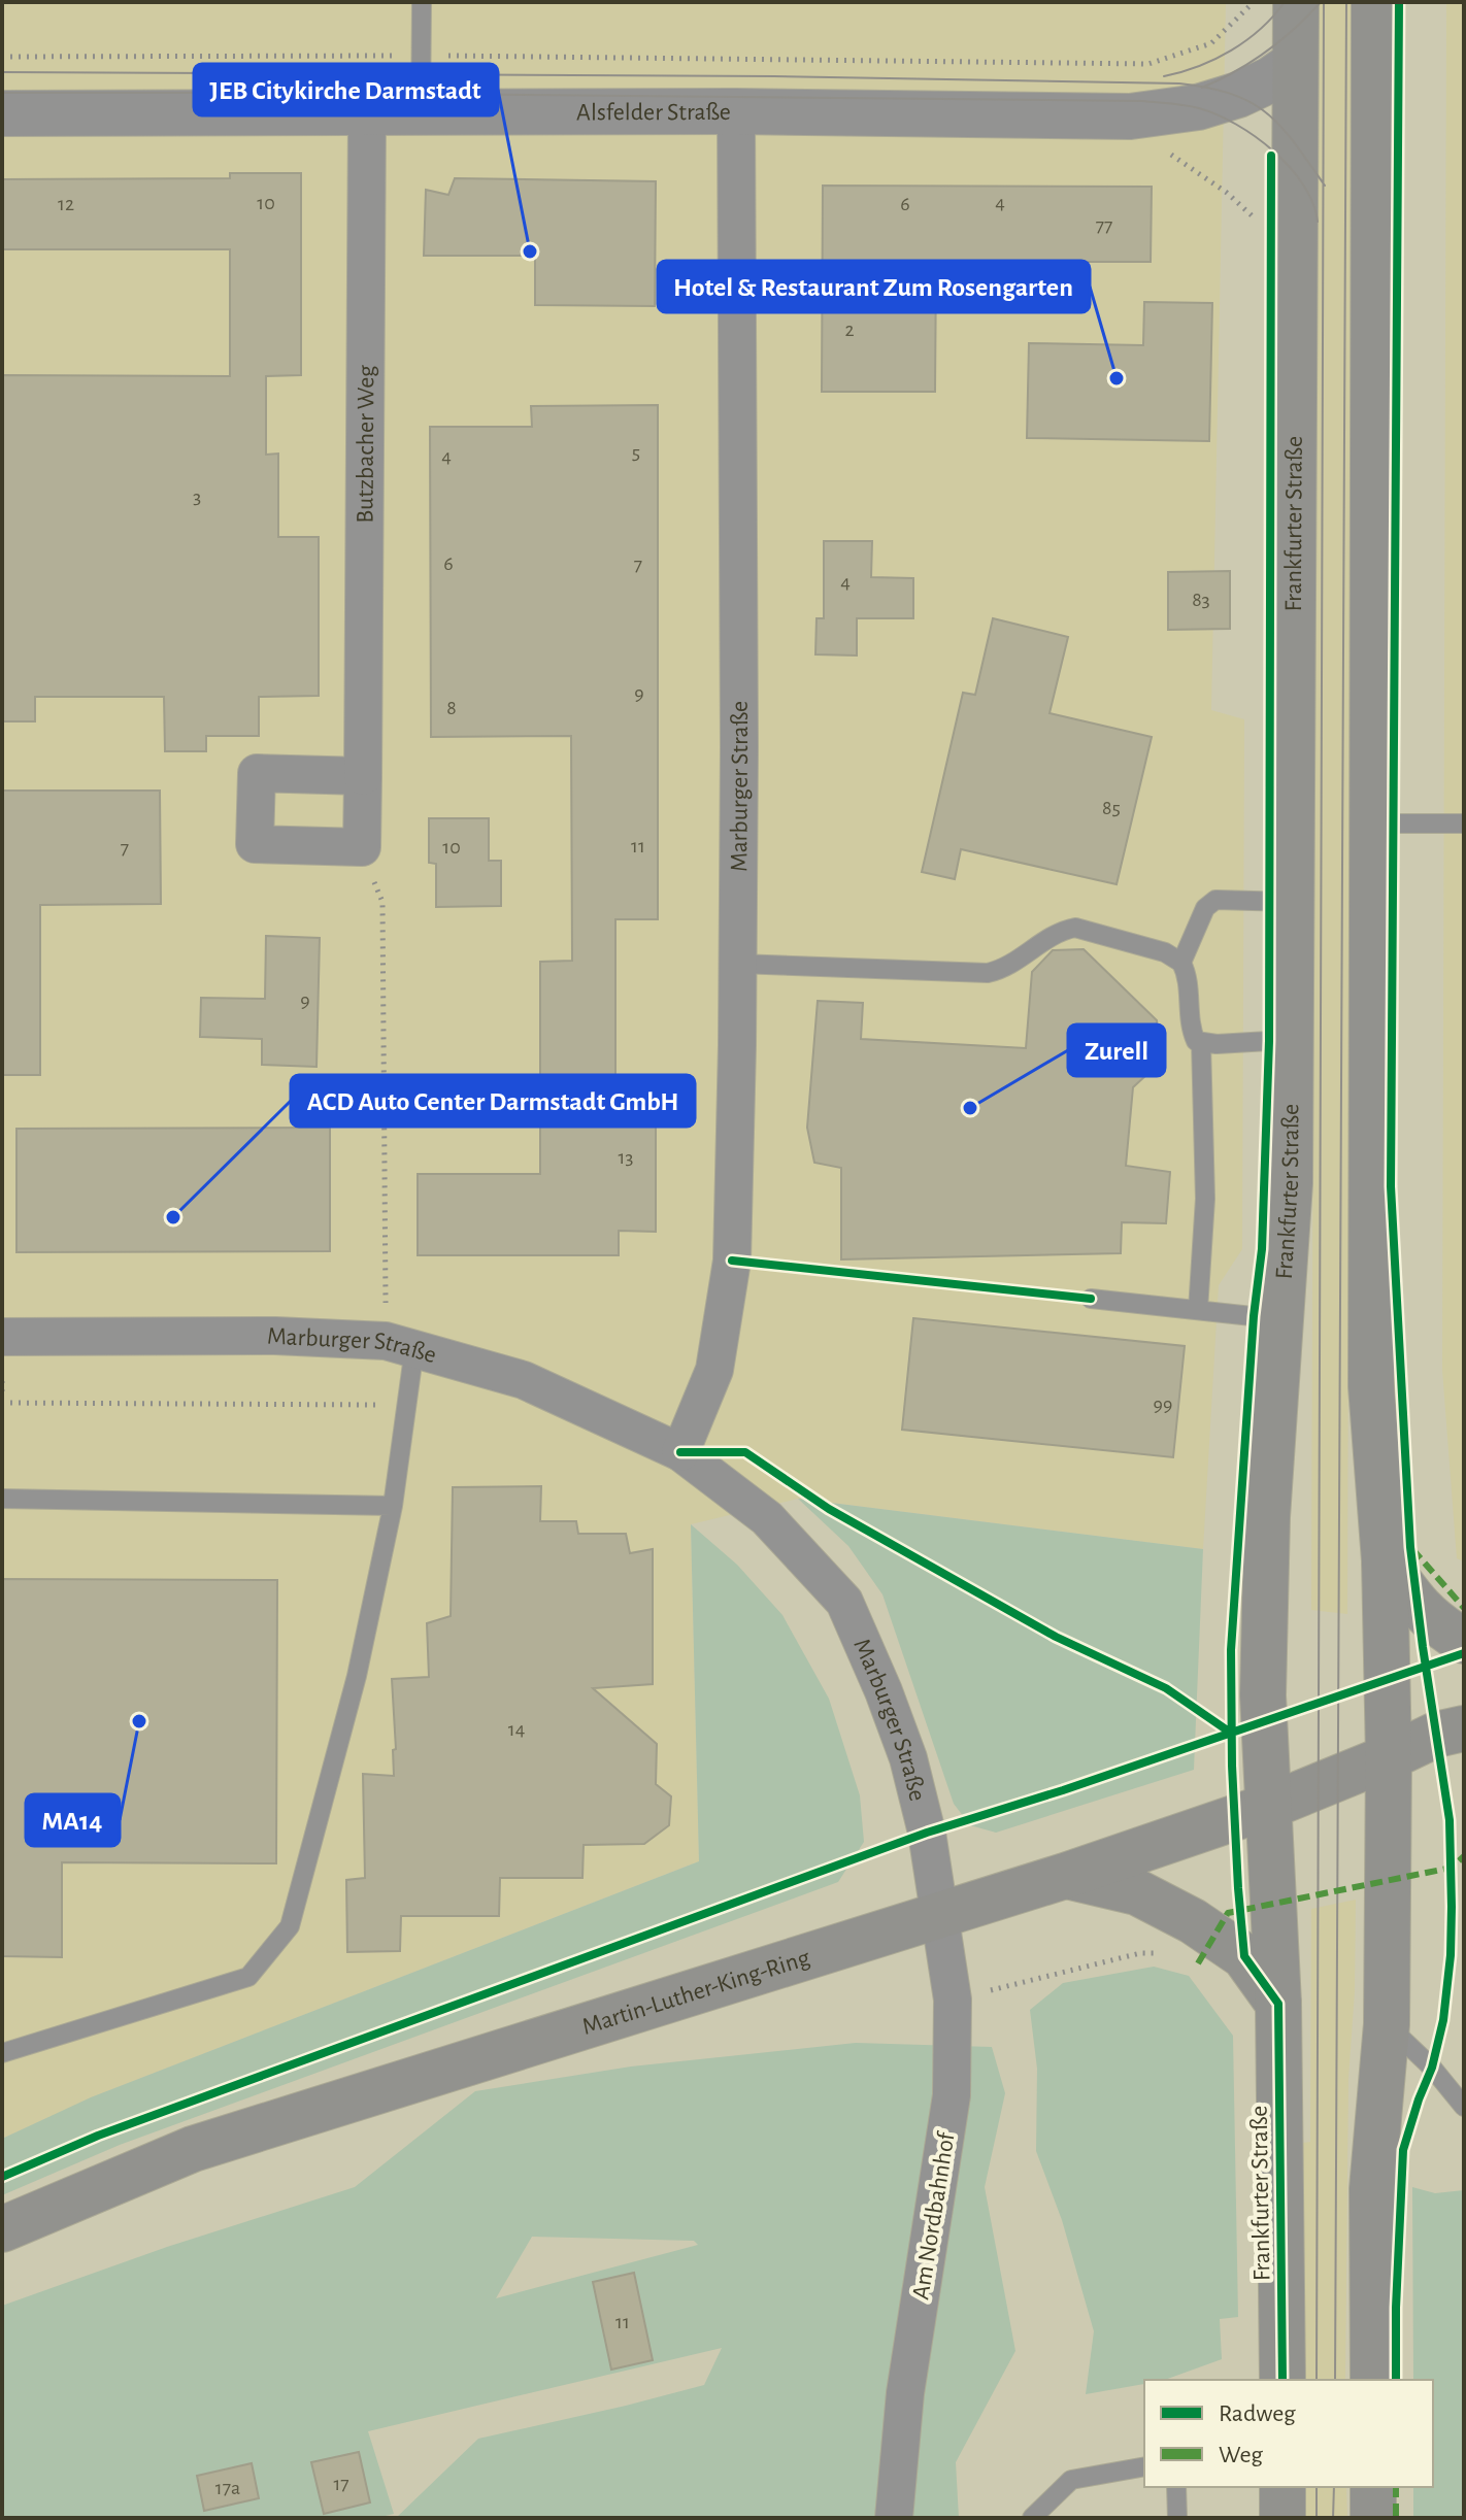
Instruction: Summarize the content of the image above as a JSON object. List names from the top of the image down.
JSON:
{
  "streets": {
    "main road": ["Frankfurter Straße", "Martin-Luther-King-Ring"],
    "street": [
      "Alsfelder Straße",
      "Butzbacher Weg",
      "Marburger Straße",
      "Am Nordbahnhof"
    ]
  },
  "crossings": [
    ["Alsfelder Straße", "Butzbacher Weg"],
    ["Alsfelder Straße", "Frankfurter Straße"],
    ["Alsfelder Straße", "Marburger Straße"],
    ["Frankfurter Straße", "Martin-Luther-King-Ring"],
    ["Marburger Straße", "Martin-Luther-King-Ring"],
    ["Marburger Straße", "Am Nordbahnhof"],
    ["Martin-Luther-King-Ring", "Am Nordbahnhof"]
  ],
  "places": [
    "JEB Citykirche Darmstadt",
    "Hotel & Restaurant Zum Rosengarten",
    "Zurell",
    "ACD Auto Center Darmstadt GmbH",
    "MA14"
  ],
  "house_numbers": [
    "10",
    "4",
    "12",
    "6",
    "77",
    "2",
    "5",
    "4",
    "3",
    "6",
    "7",
    "4",
    "83",
    "9",
    "8",
    "85",
    "11",
    "10",
    "7",
    "9",
    "13",
    "99",
    "14",
    "11",
    "17",
    "17a"
  ],
  "legend": ["Radweg", "Weg"]
}
